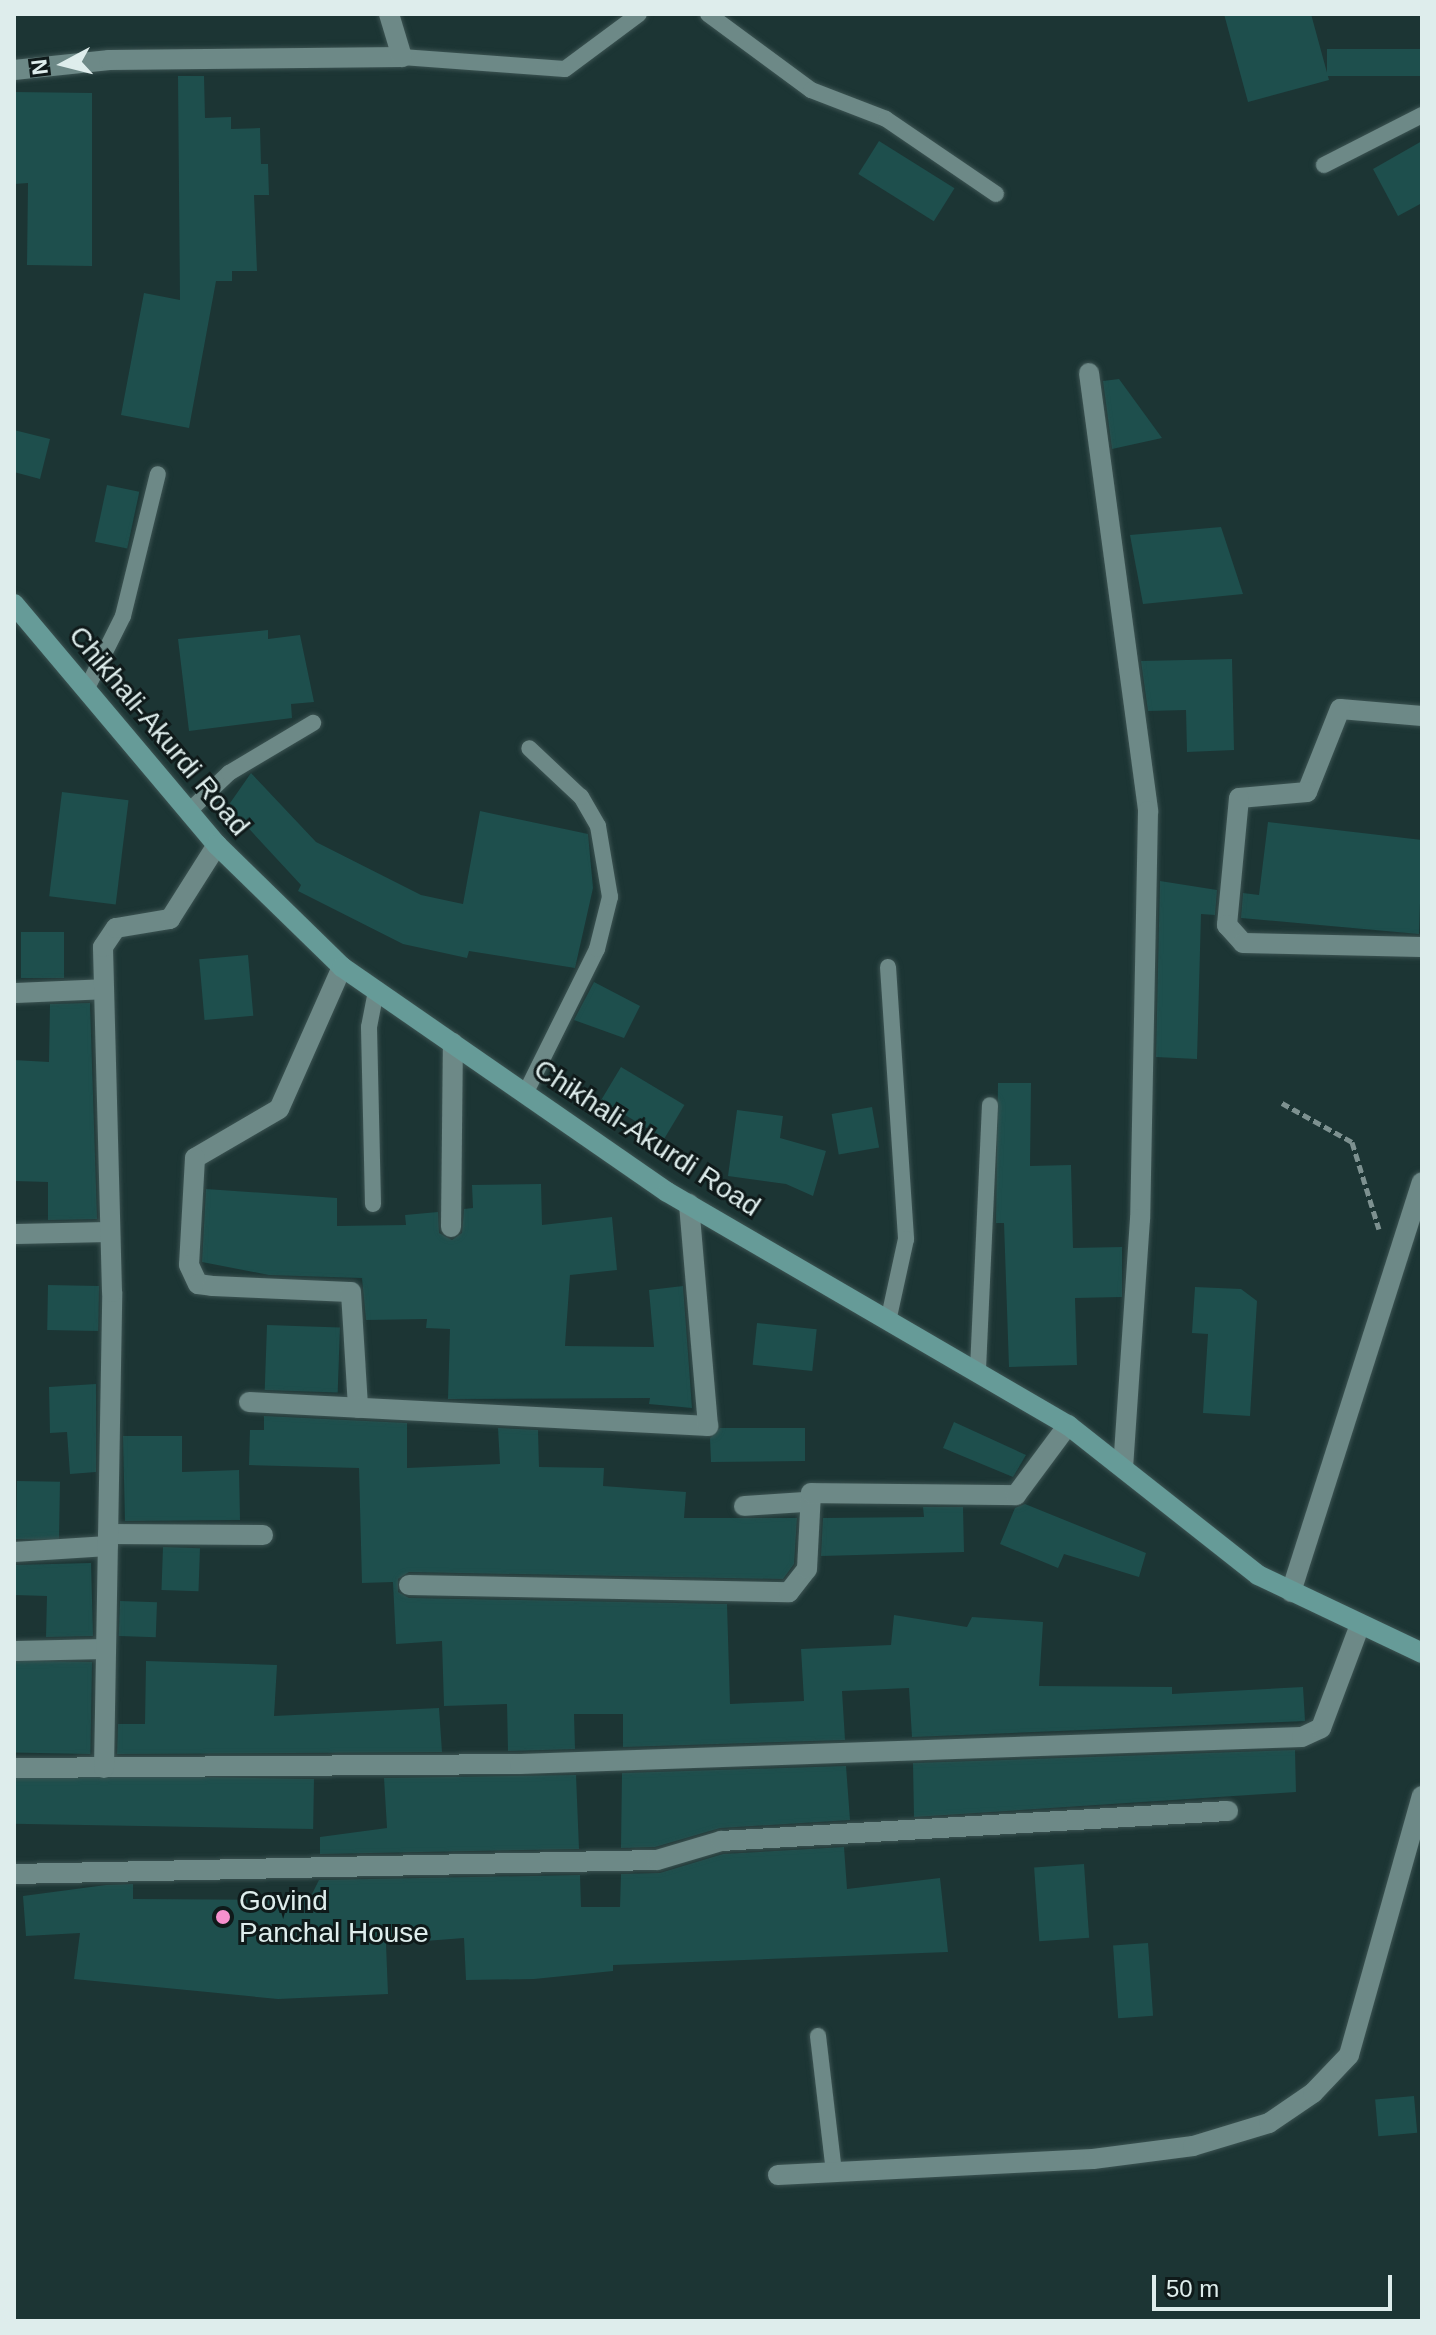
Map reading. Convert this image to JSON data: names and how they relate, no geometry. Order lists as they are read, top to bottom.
{
  "streets": {
    "main road": ["Chikhali-Akurdi Road"]
  },
  "places": ["Govind Panchal House"],
  "scale_bar": "50 m",
  "north": "left"
}
